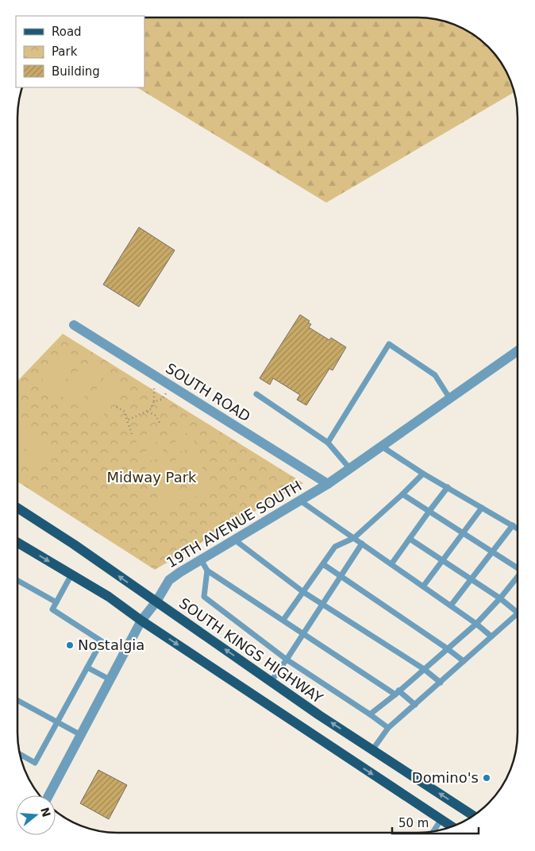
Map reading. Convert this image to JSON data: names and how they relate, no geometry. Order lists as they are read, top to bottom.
{
  "streets": {
    "main road": ["SOUTH KINGS HIGHWAY"],
    "street": ["SOUTH ROAD", "19TH AVENUE SOUTH"]
  },
  "crossings": [
    ["SOUTH ROAD", "19TH AVENUE SOUTH"],
    ["19TH AVENUE SOUTH", "SOUTH KINGS HIGHWAY"]
  ],
  "parks": ["Midway Park"],
  "places": ["Nostalgia", "Domino's"],
  "legend": ["Road", "Park", "Building"],
  "scale_bar": "50 m",
  "north": "right"
}
